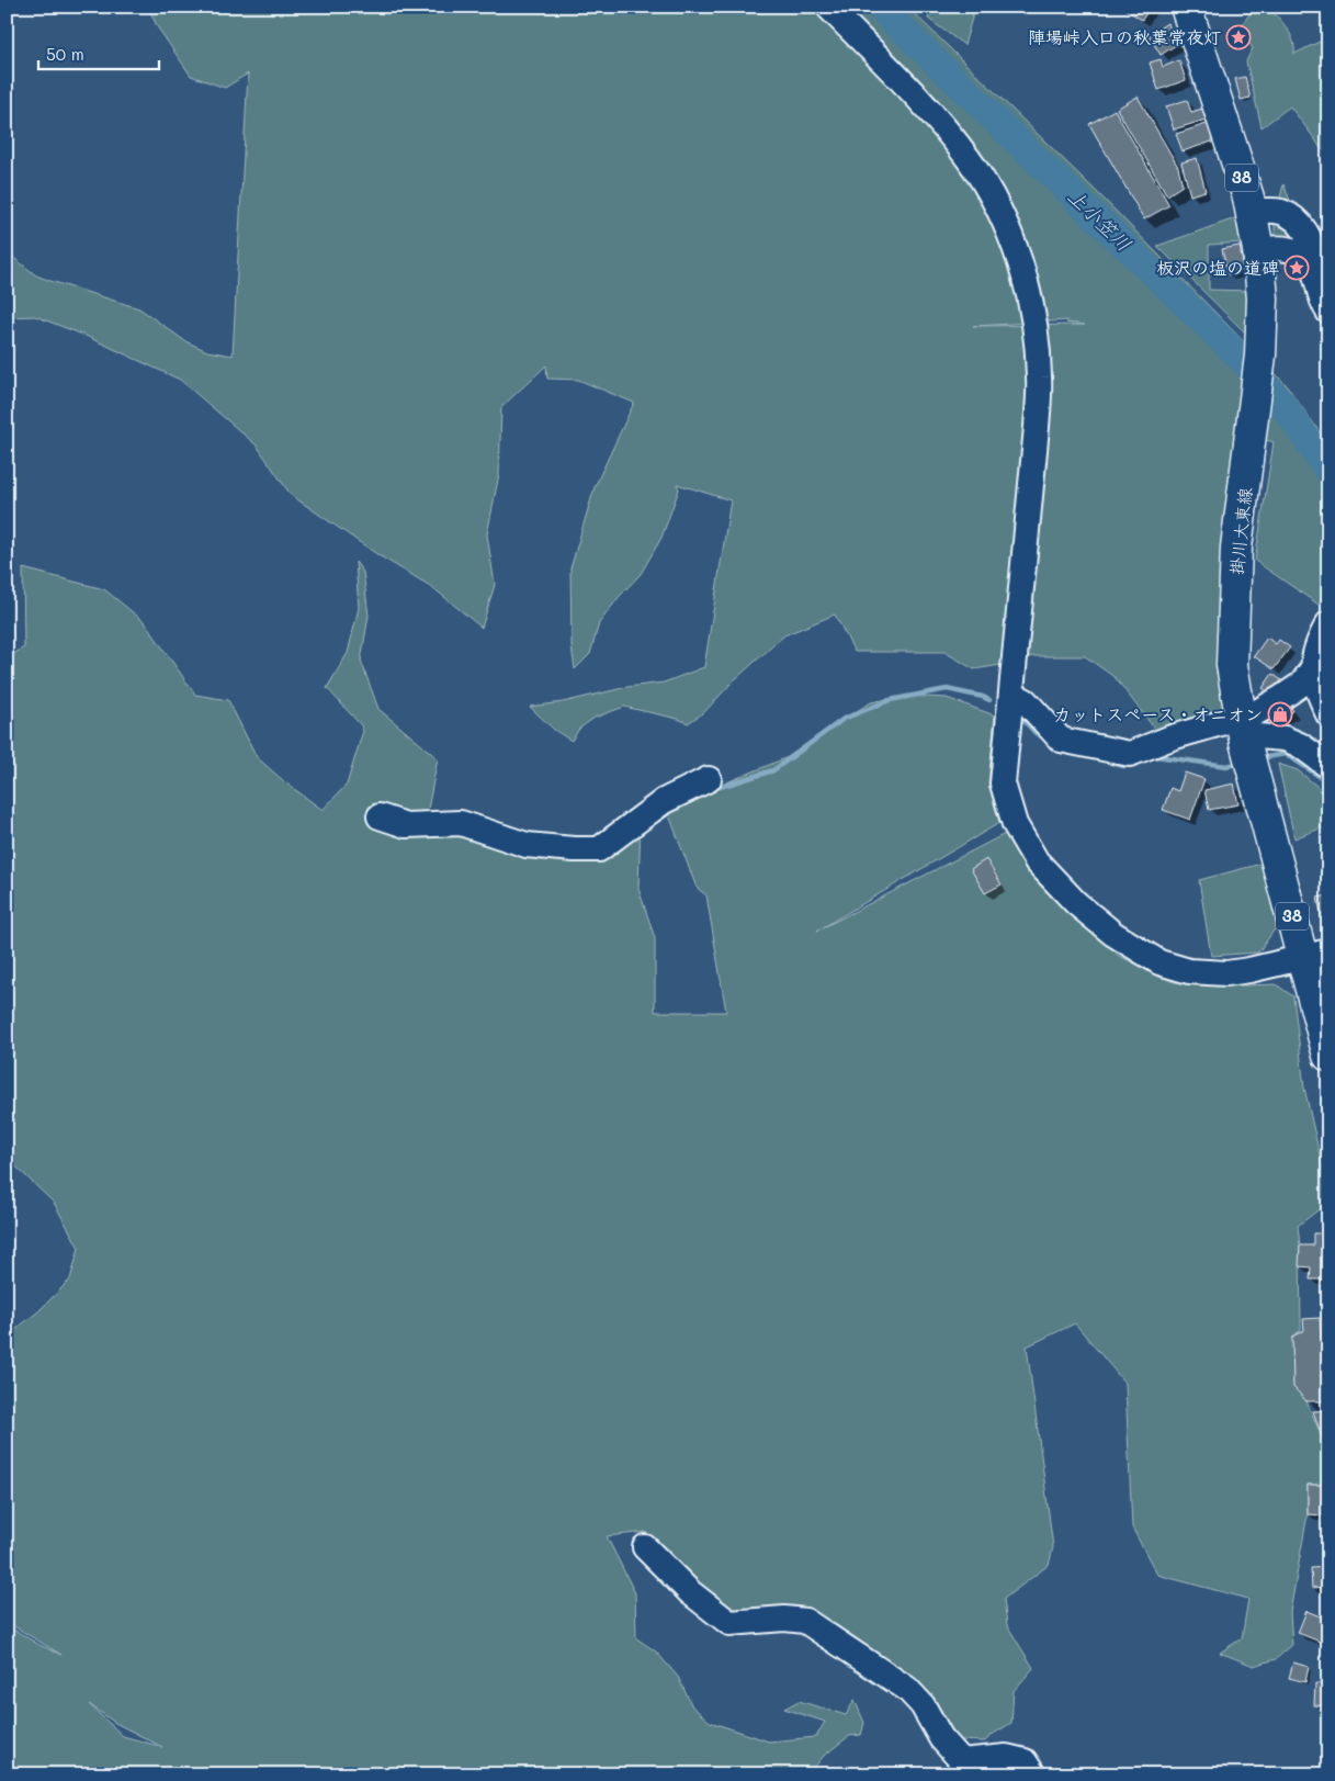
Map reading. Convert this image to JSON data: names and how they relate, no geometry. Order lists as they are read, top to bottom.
{
  "streets": {
    "main road": ["38", "掛川大東線"]
  },
  "water": ["上小笠川"],
  "places": {
    "place": ["陣場峠入口の秋葉常夜灯", "板沢の塩の道碑"],
    "shop": ["カットスペース・オニオン"]
  },
  "scale_bar": "50 m"
}
